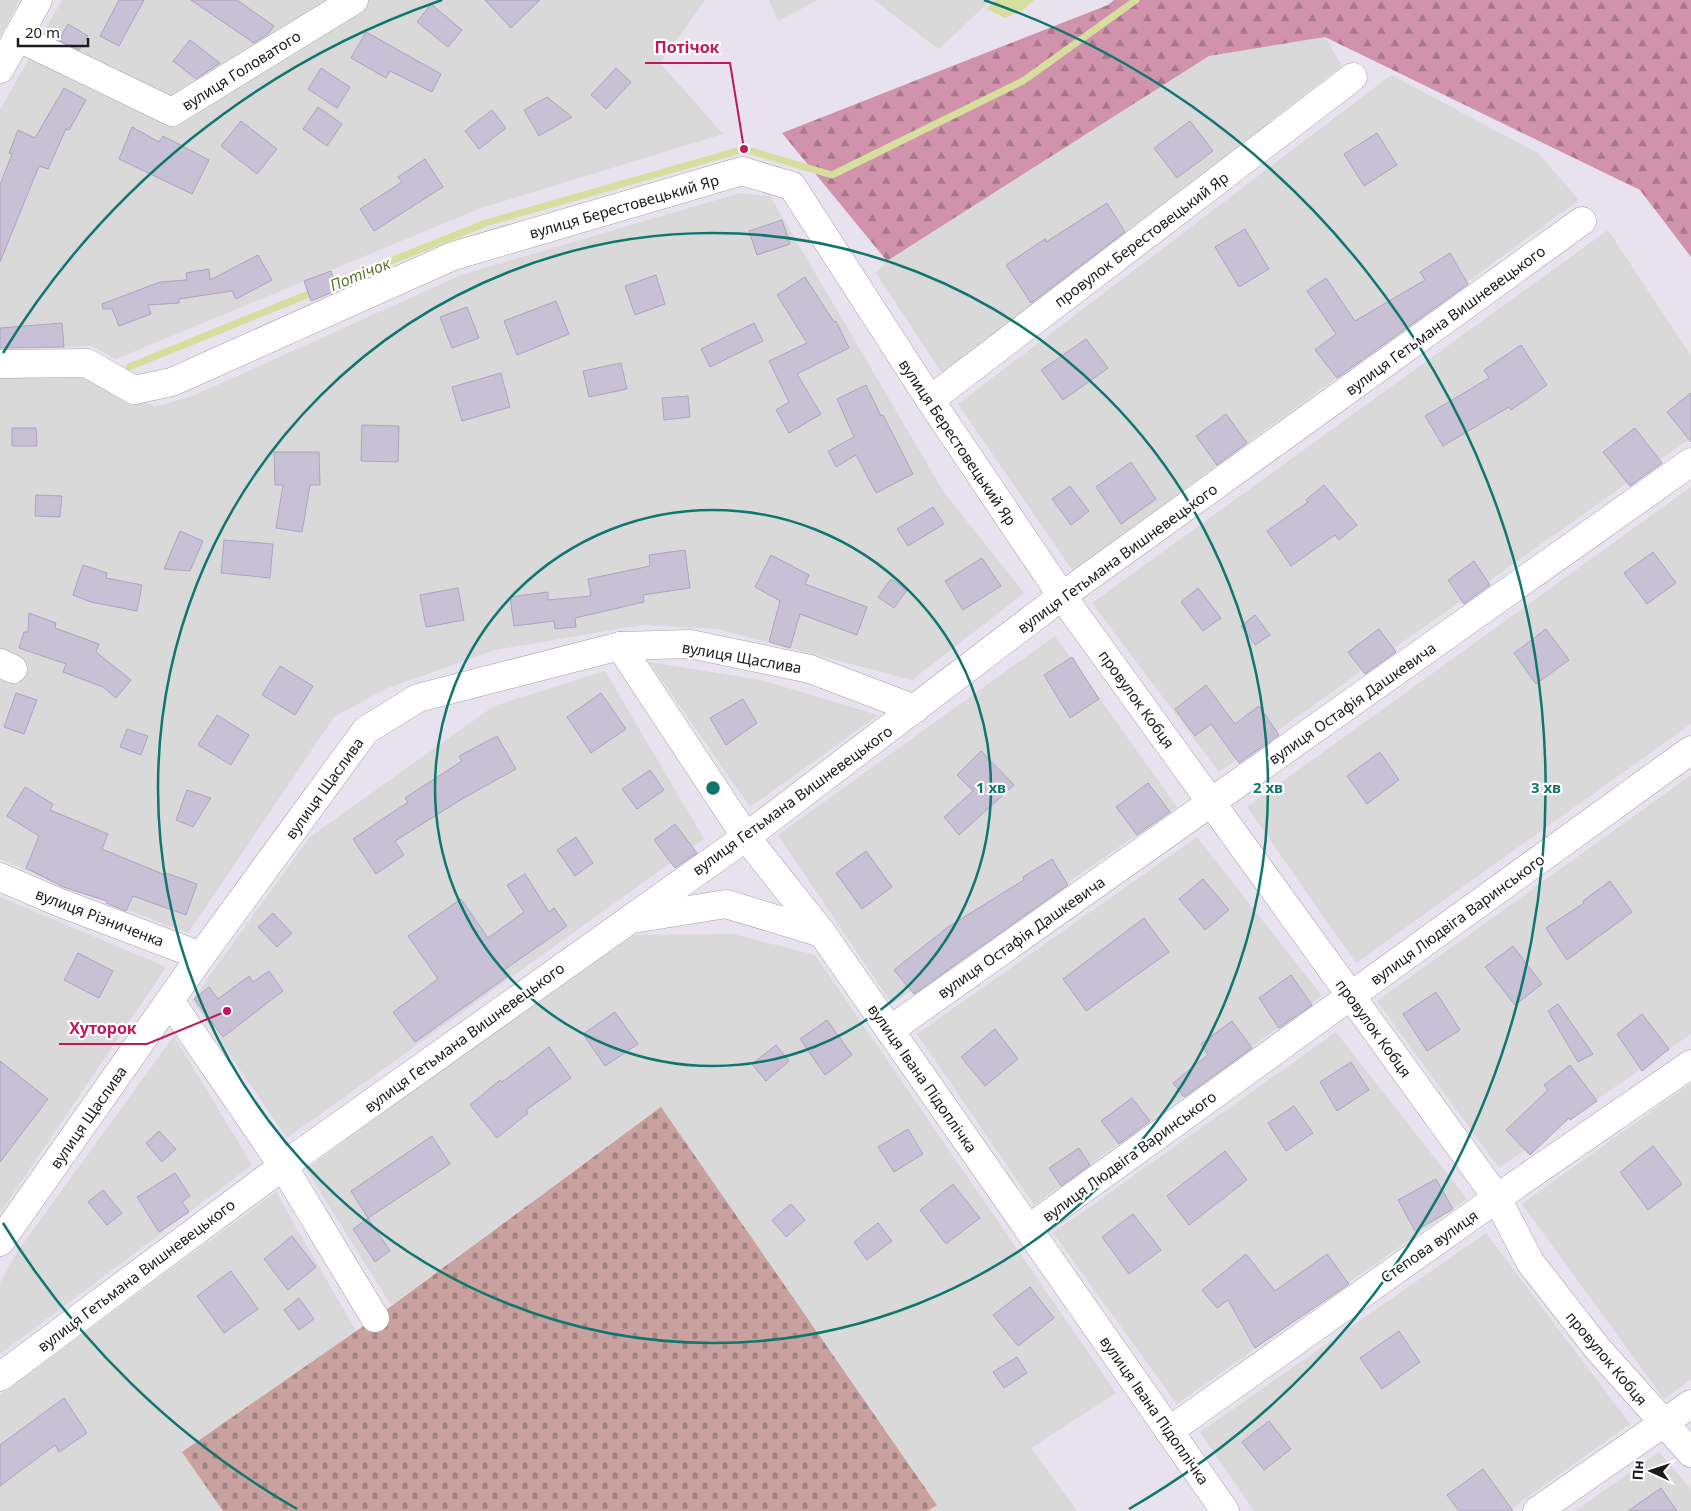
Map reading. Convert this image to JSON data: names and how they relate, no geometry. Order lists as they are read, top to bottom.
{
  "streets": {
    "street": [
      "вулиця Головатого",
      "вулиця Берестовецький Яр",
      "провулок Берестовецький Яр",
      "вулиця Гетьмана Вишневецького",
      "вулиця Щаслива",
      "провулок Кобця",
      "вулиця Остафія Дашкевича",
      "вулиця Різниченка",
      "вулиця Людвіга Варинського",
      "вулиця Івана Підоплічка",
      "Степова вулиця"
    ]
  },
  "crossings": [
    ["вулиця Берестовецький Яр", "провулок Берестовецький Яр"],
    ["вулиця Берестовецький Яр", "вулиця Гетьмана Вишневецького"],
    ["вулиця Берестовецький Яр", "провулок Кобця"],
    ["вулиця Гетьмана Вишневецького", "вулиця Щаслива"],
    ["вулиця Гетьмана Вишневецького", "провулок Кобця"],
    ["вулиця Гетьмана Вишневецького", "вулиця Івана Підоплічка"],
    ["вулиця Щаслива", "вулиця Різниченка"],
    ["вулиця Щаслива", "вулиця Івана Підоплічка"],
    ["провулок Кобця", "вулиця Остафія Дашкевича"],
    ["провулок Кобця", "вулиця Людвіга Варинського"],
    ["провулок Кобця", "Степова вулиця"],
    ["вулиця Остафія Дашкевича", "вулиця Івана Підоплічка"],
    ["вулиця Людвіга Варинського", "вулиця Івана Підоплічка"],
    ["вулиця Івана Підоплічка", "Степова вулиця"]
  ],
  "water": ["Потічок"],
  "places": ["Потічок", "Хуторок"],
  "scale_bar": "20 m",
  "north": "left",
  "rings": ["1 хв", "2 хв", "3 хв"]
}
